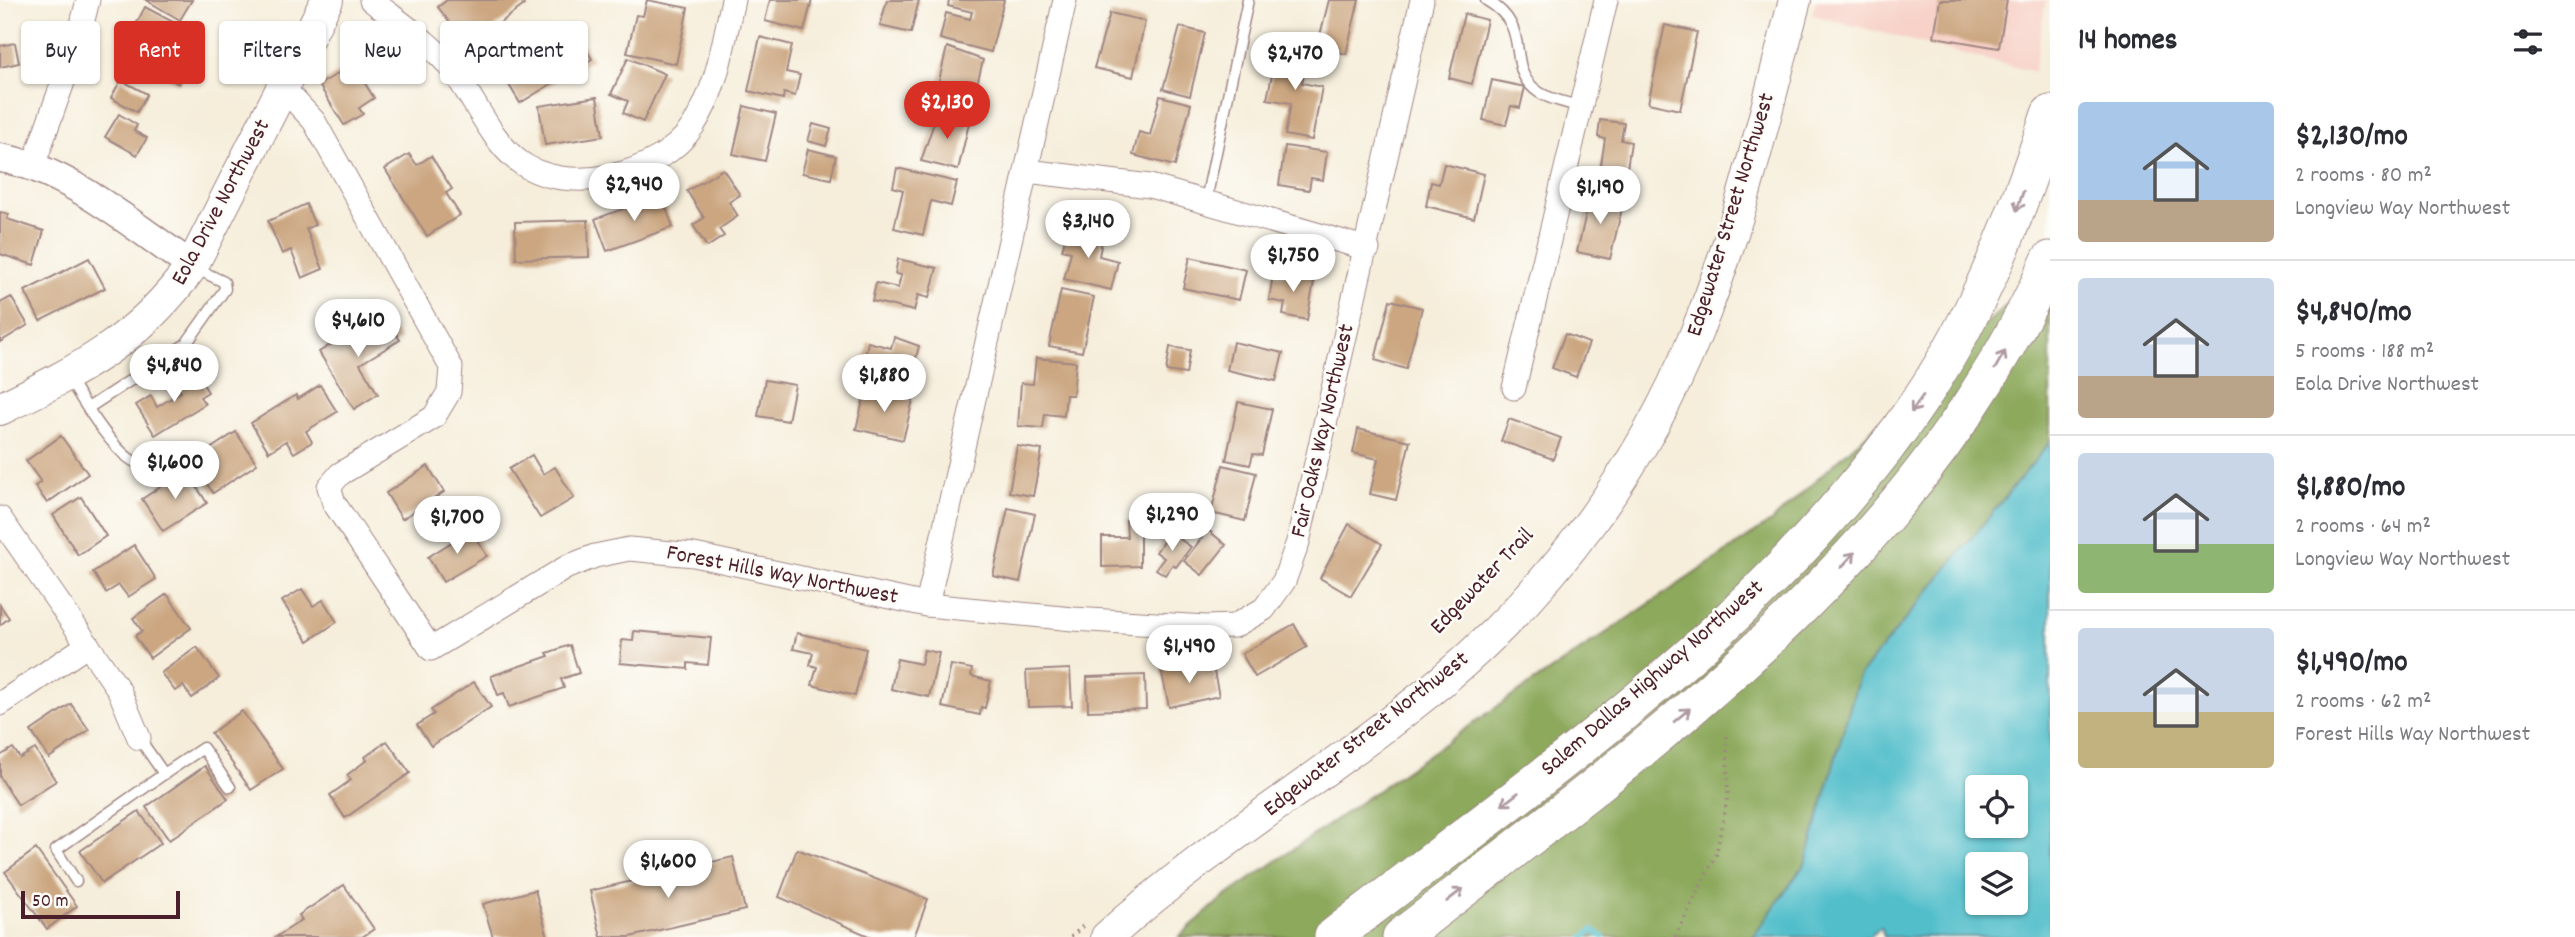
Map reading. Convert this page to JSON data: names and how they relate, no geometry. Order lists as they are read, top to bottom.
{
  "streets": {
    "highway": ["Salem Dallas Highway Northwest"],
    "main road": ["Eola Drive Northwest", "Edgewater Street Northwest"],
    "street": ["Fair Oaks Way Northwest", "Forest Hills Way Northwest"]
  },
  "crossings": [
    ["Eola Drive Northwest", "Forest Hills Way Northwest"],
    ["Fair Oaks Way Northwest", "Forest Hills Way Northwest"]
  ],
  "scale_bar": "50 m",
  "page": {
    "heading": "14 homes",
    "chip": [
      "Buy",
      "Rent",
      "Filters",
      "New",
      "Apartment"
    ],
    "price": [
      "$2,470",
      "$2,130",
      "$2,940",
      "$1,190",
      "$3,140",
      "$1,750",
      "$4,610",
      "$4,840",
      "$1,880",
      "$1,600",
      "$1,290",
      "$1,700",
      "$1,490",
      "$1,600"
    ],
    "list": [
      {
        "name": "$2,130/mo",
        "note": "2 rooms · 80 m² · Longview Way Northwest"
      },
      {
        "name": "$4,840/mo",
        "note": "5 rooms · 188 m² · Eola Drive Northwest"
      },
      {
        "name": "$1,880/mo",
        "note": "2 rooms · 64 m² · Longview Way Northwest"
      },
      {
        "name": "$1,490/mo",
        "note": "2 rooms · 62 m² · Forest Hills Way Northwest"
      }
    ],
    "scale": "50 m"
  }
}
